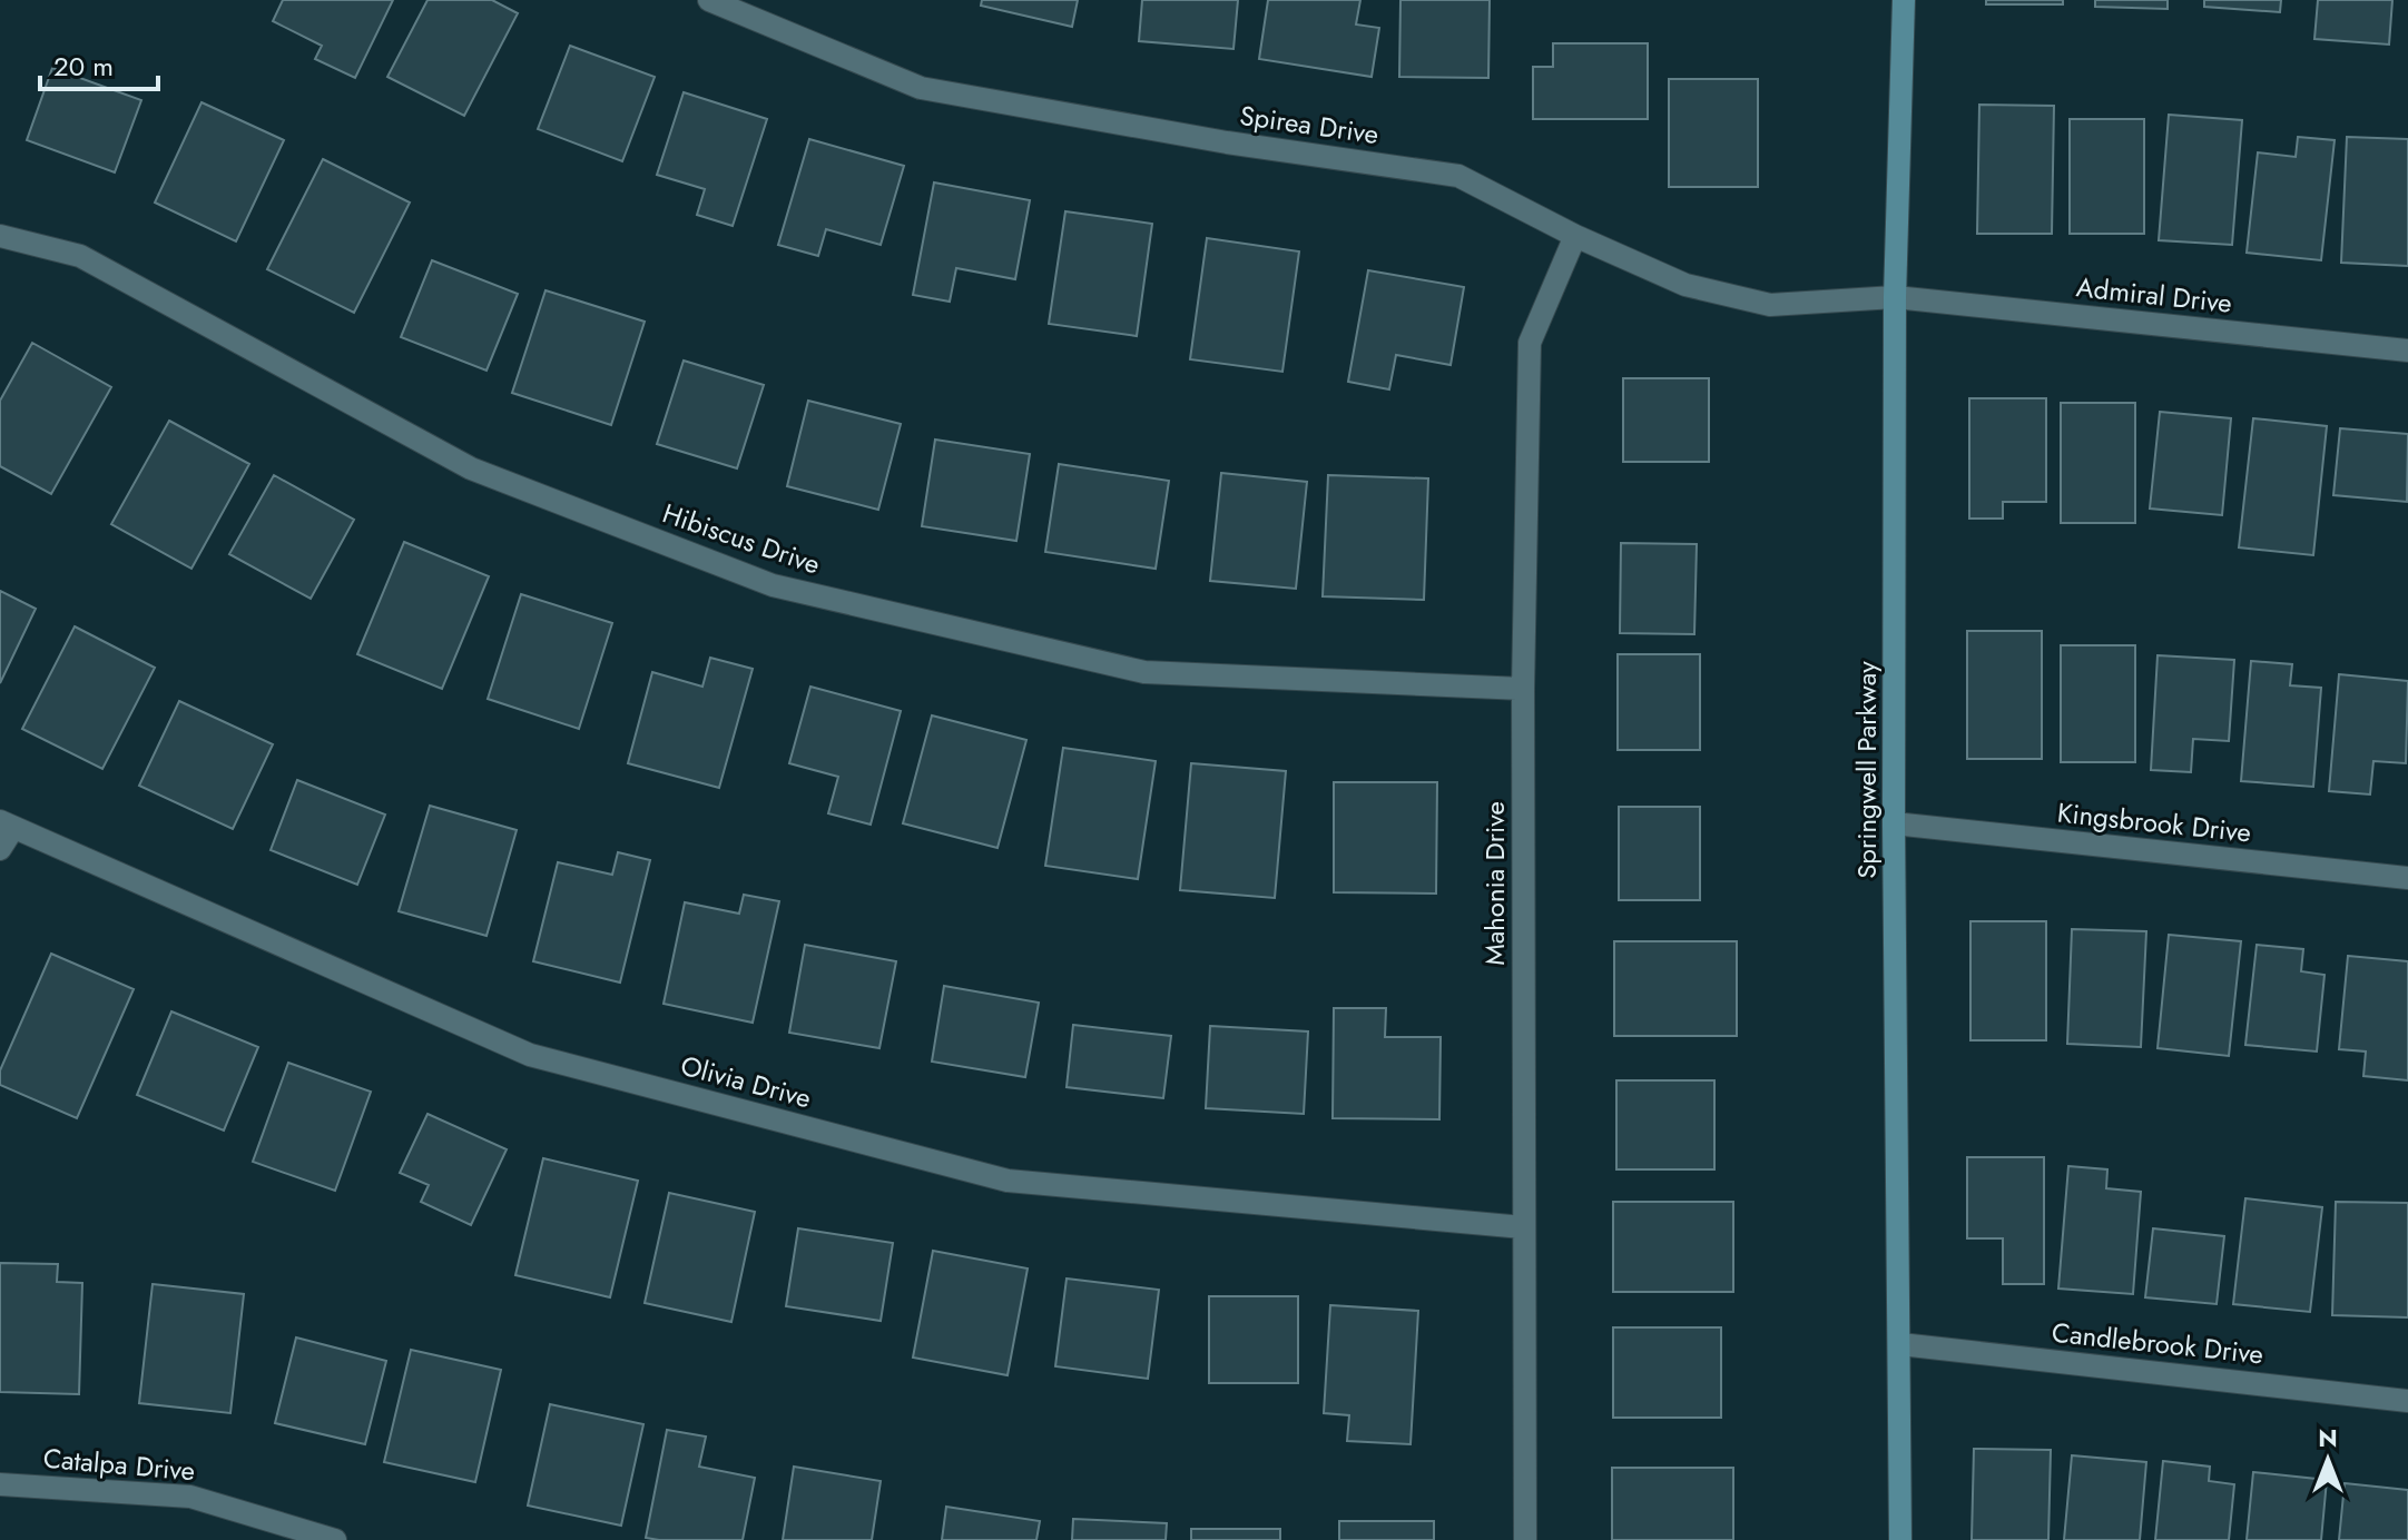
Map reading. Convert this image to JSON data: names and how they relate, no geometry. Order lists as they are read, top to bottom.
{
  "streets": {
    "street": [
      "Spirea Drive",
      "Admiral Drive",
      "Hibiscus Drive",
      "Springwell Parkway",
      "Kingsbrook Drive",
      "Mahonia Drive",
      "Olivia Drive",
      "Candlebrook Drive",
      "Catalpa Drive"
    ]
  },
  "crossings": [
    ["Spirea Drive", "Admiral Drive"],
    ["Spirea Drive", "Springwell Parkway"],
    ["Spirea Drive", "Mahonia Drive"],
    ["Admiral Drive", "Springwell Parkway"],
    ["Hibiscus Drive", "Mahonia Drive"],
    ["Springwell Parkway", "Kingsbrook Drive"],
    ["Springwell Parkway", "Candlebrook Drive"],
    ["Mahonia Drive", "Olivia Drive"]
  ],
  "scale_bar": "20 m",
  "north": "top"
}
